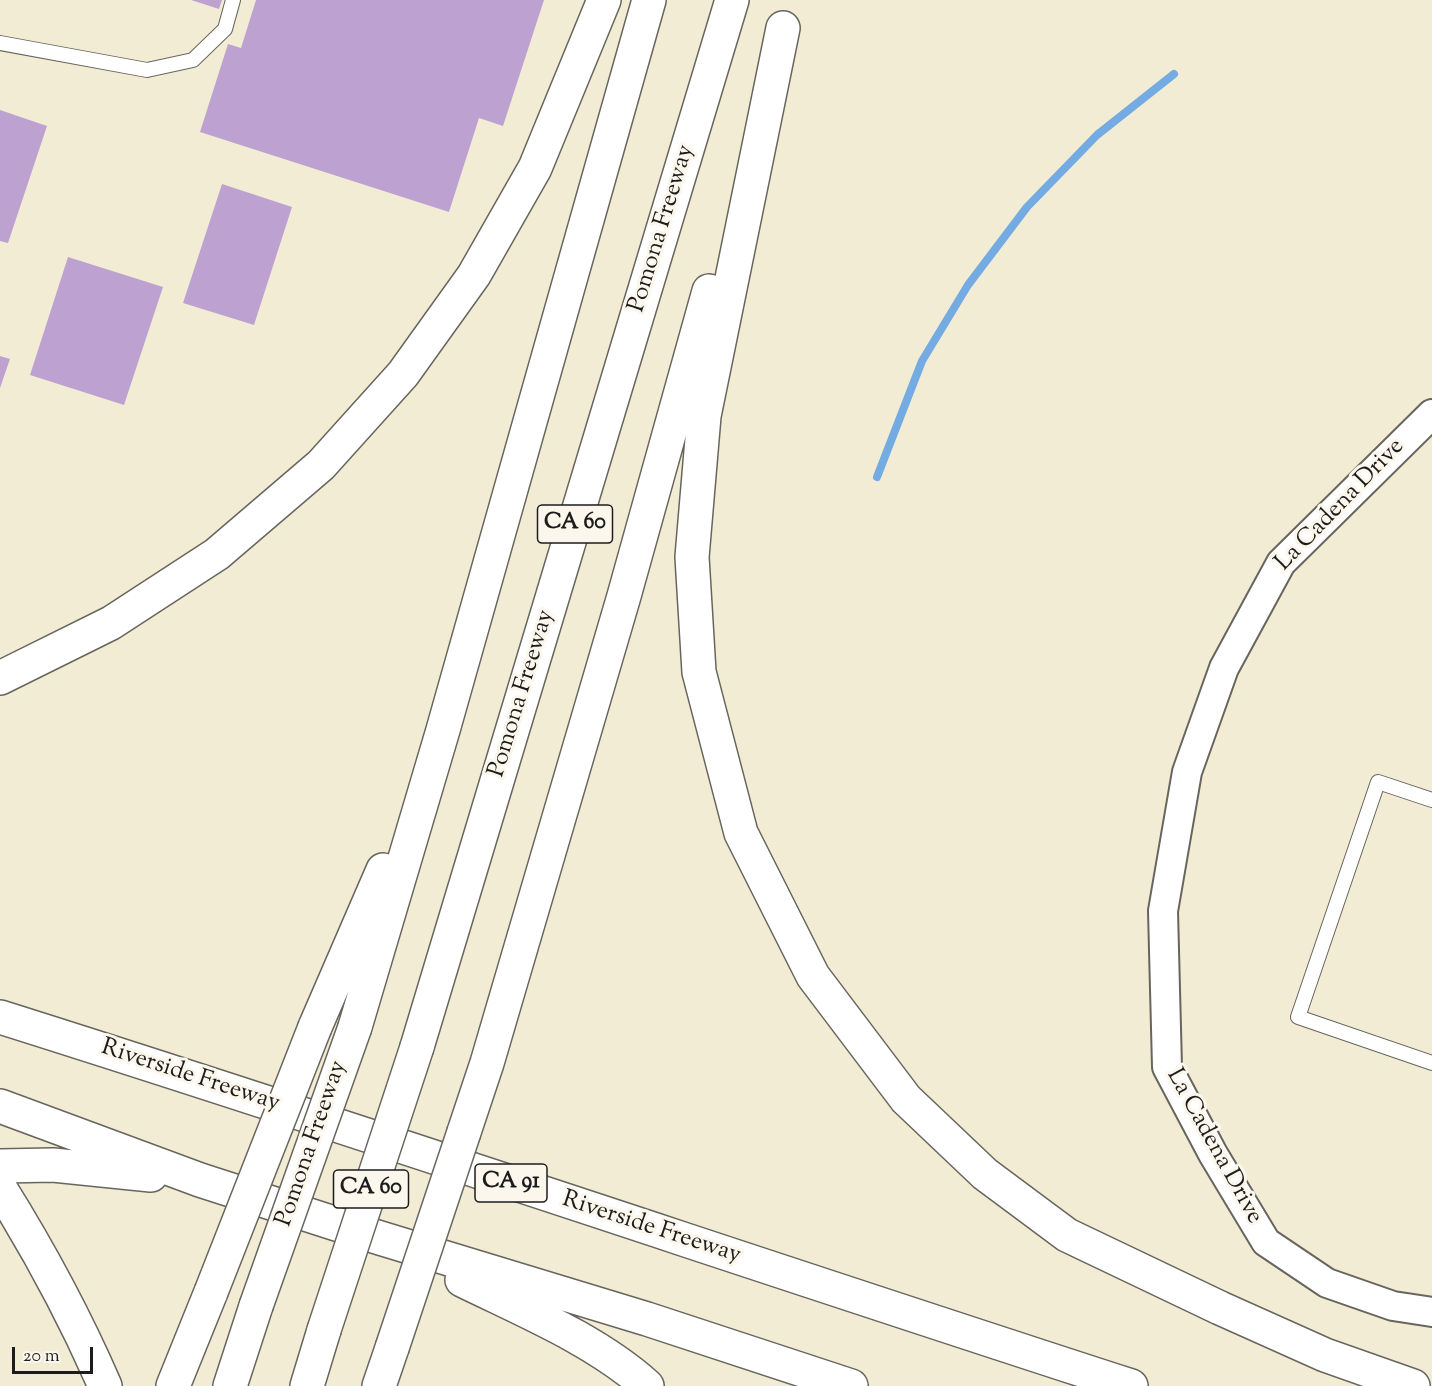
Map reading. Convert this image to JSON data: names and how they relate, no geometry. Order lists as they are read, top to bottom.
{
  "streets": {
    "highway": [
      "Pomona Freeway",
      "CA 60",
      "Riverside Freeway",
      "CA 91"
    ],
    "street": ["La Cadena Drive"]
  },
  "scale_bar": "20 m"
}
